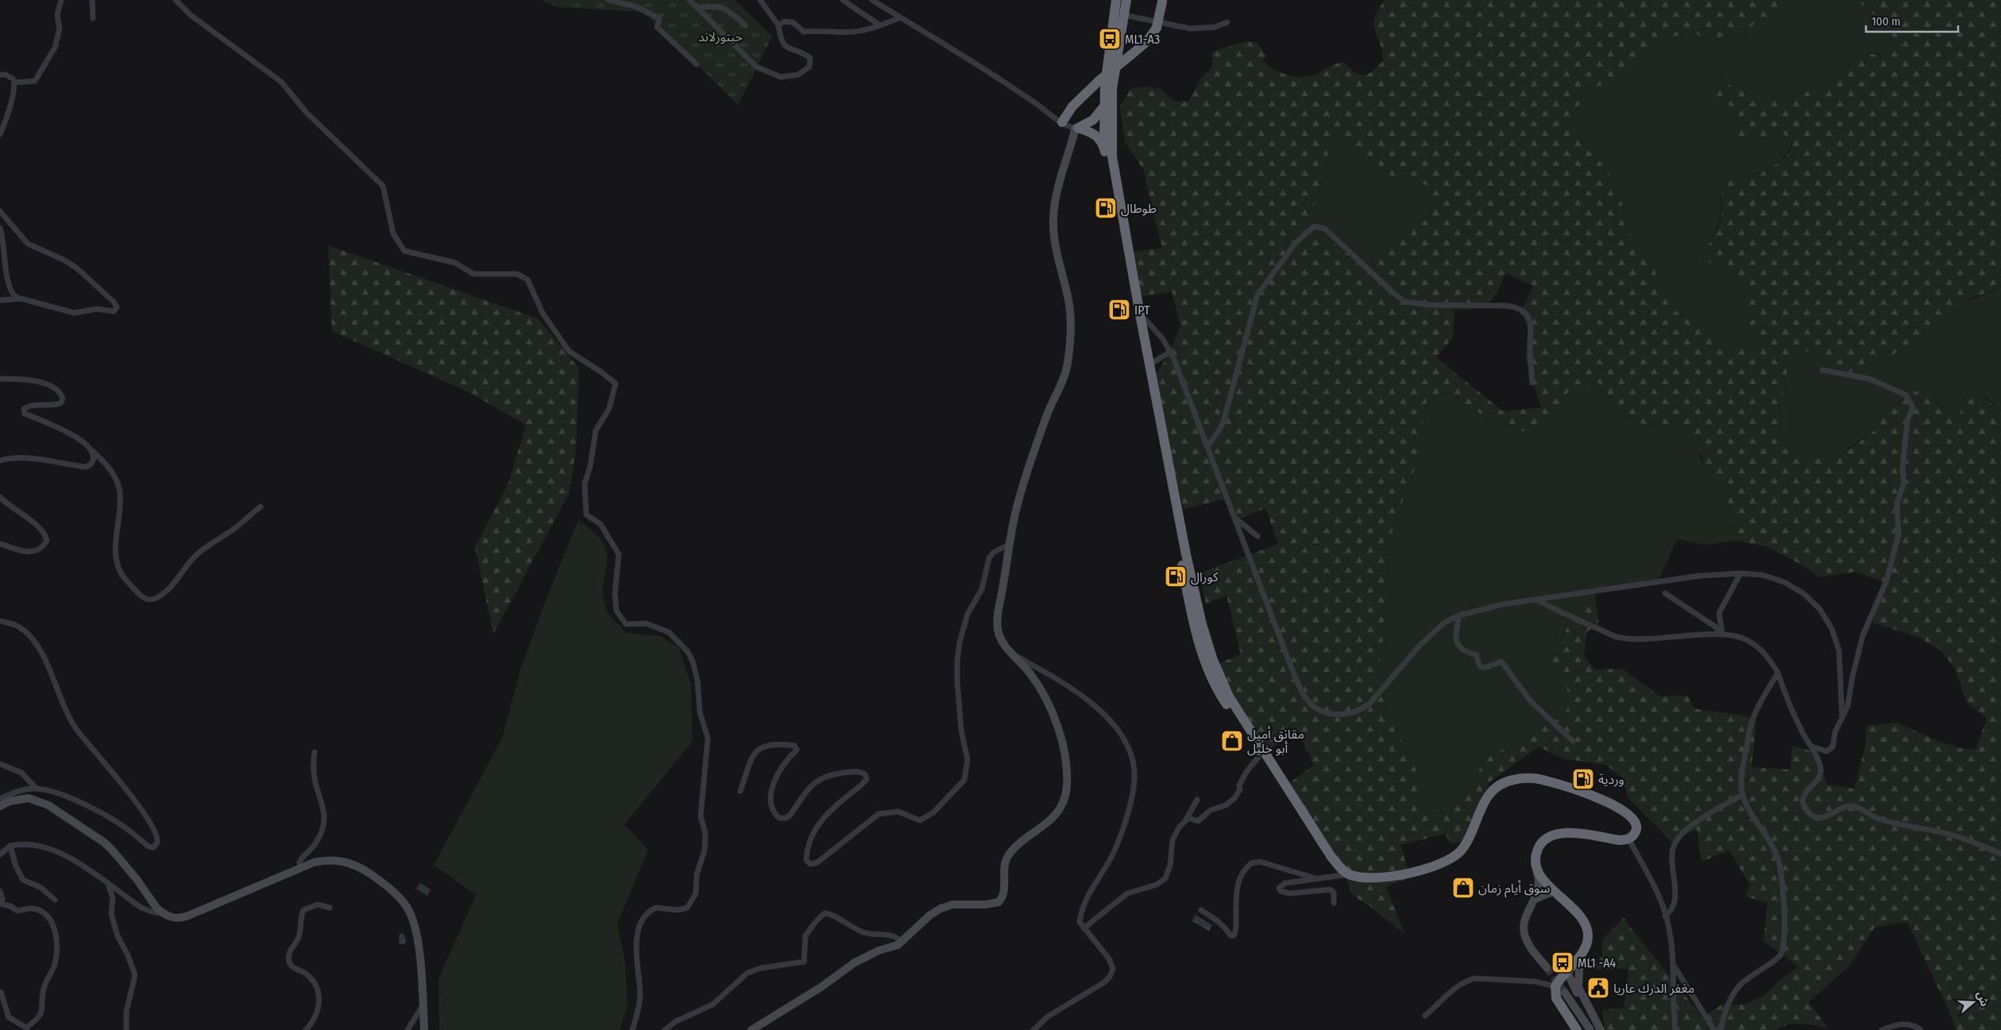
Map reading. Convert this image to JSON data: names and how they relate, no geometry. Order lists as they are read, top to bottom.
{
  "parks": ["حبتورلاند"],
  "places": {
    "bus stop": ["ML1-A3", "ML1 -A4"],
    "fuel station": [
      "طوطال",
      "IPT",
      "كورال",
      "وردية"
    ],
    "shop": ["مقانق أميل أبو خليل", "سوق أيام زمان"],
    "public building": ["مغفر الدرك عاريا"]
  },
  "scale_bar": "100 m",
  "north": "right"
}
